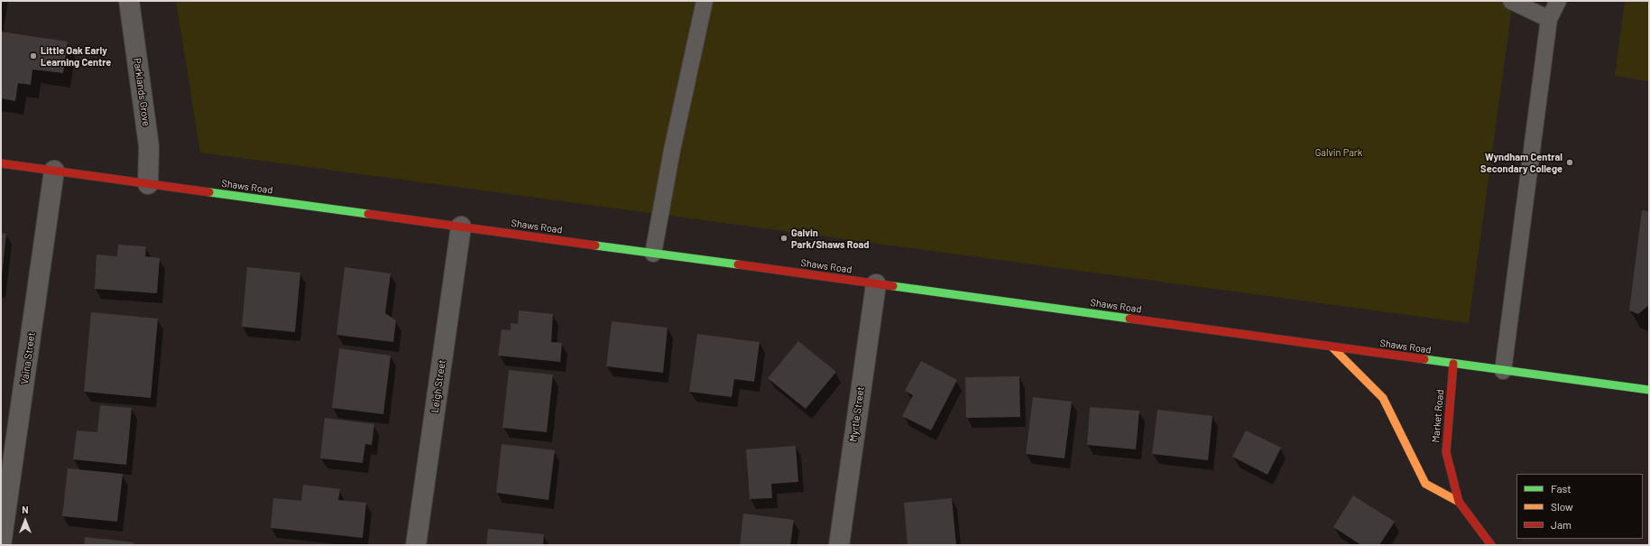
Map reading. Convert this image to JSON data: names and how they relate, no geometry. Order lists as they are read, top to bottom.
{
  "streets": {
    "street": [
      "Parklands Grove",
      "Shaws Road",
      "Vaina Street",
      "Leigh Street",
      "Myrtle Street",
      "Market Road"
    ]
  },
  "crossings": [
    ["Parklands Grove", "Shaws Road"],
    ["Shaws Road", "Vaina Street"],
    ["Shaws Road", "Leigh Street"],
    ["Shaws Road", "Myrtle Street"],
    ["Shaws Road", "Market Road"]
  ],
  "parks": ["Galvin Park"],
  "places": ["Little Oak Early Learning Centre", "Wyndham Central Secondary College", "Galvin Park/Shaws Road"],
  "legend": ["Fast", "Slow", "Jam"],
  "north": "top"
}
